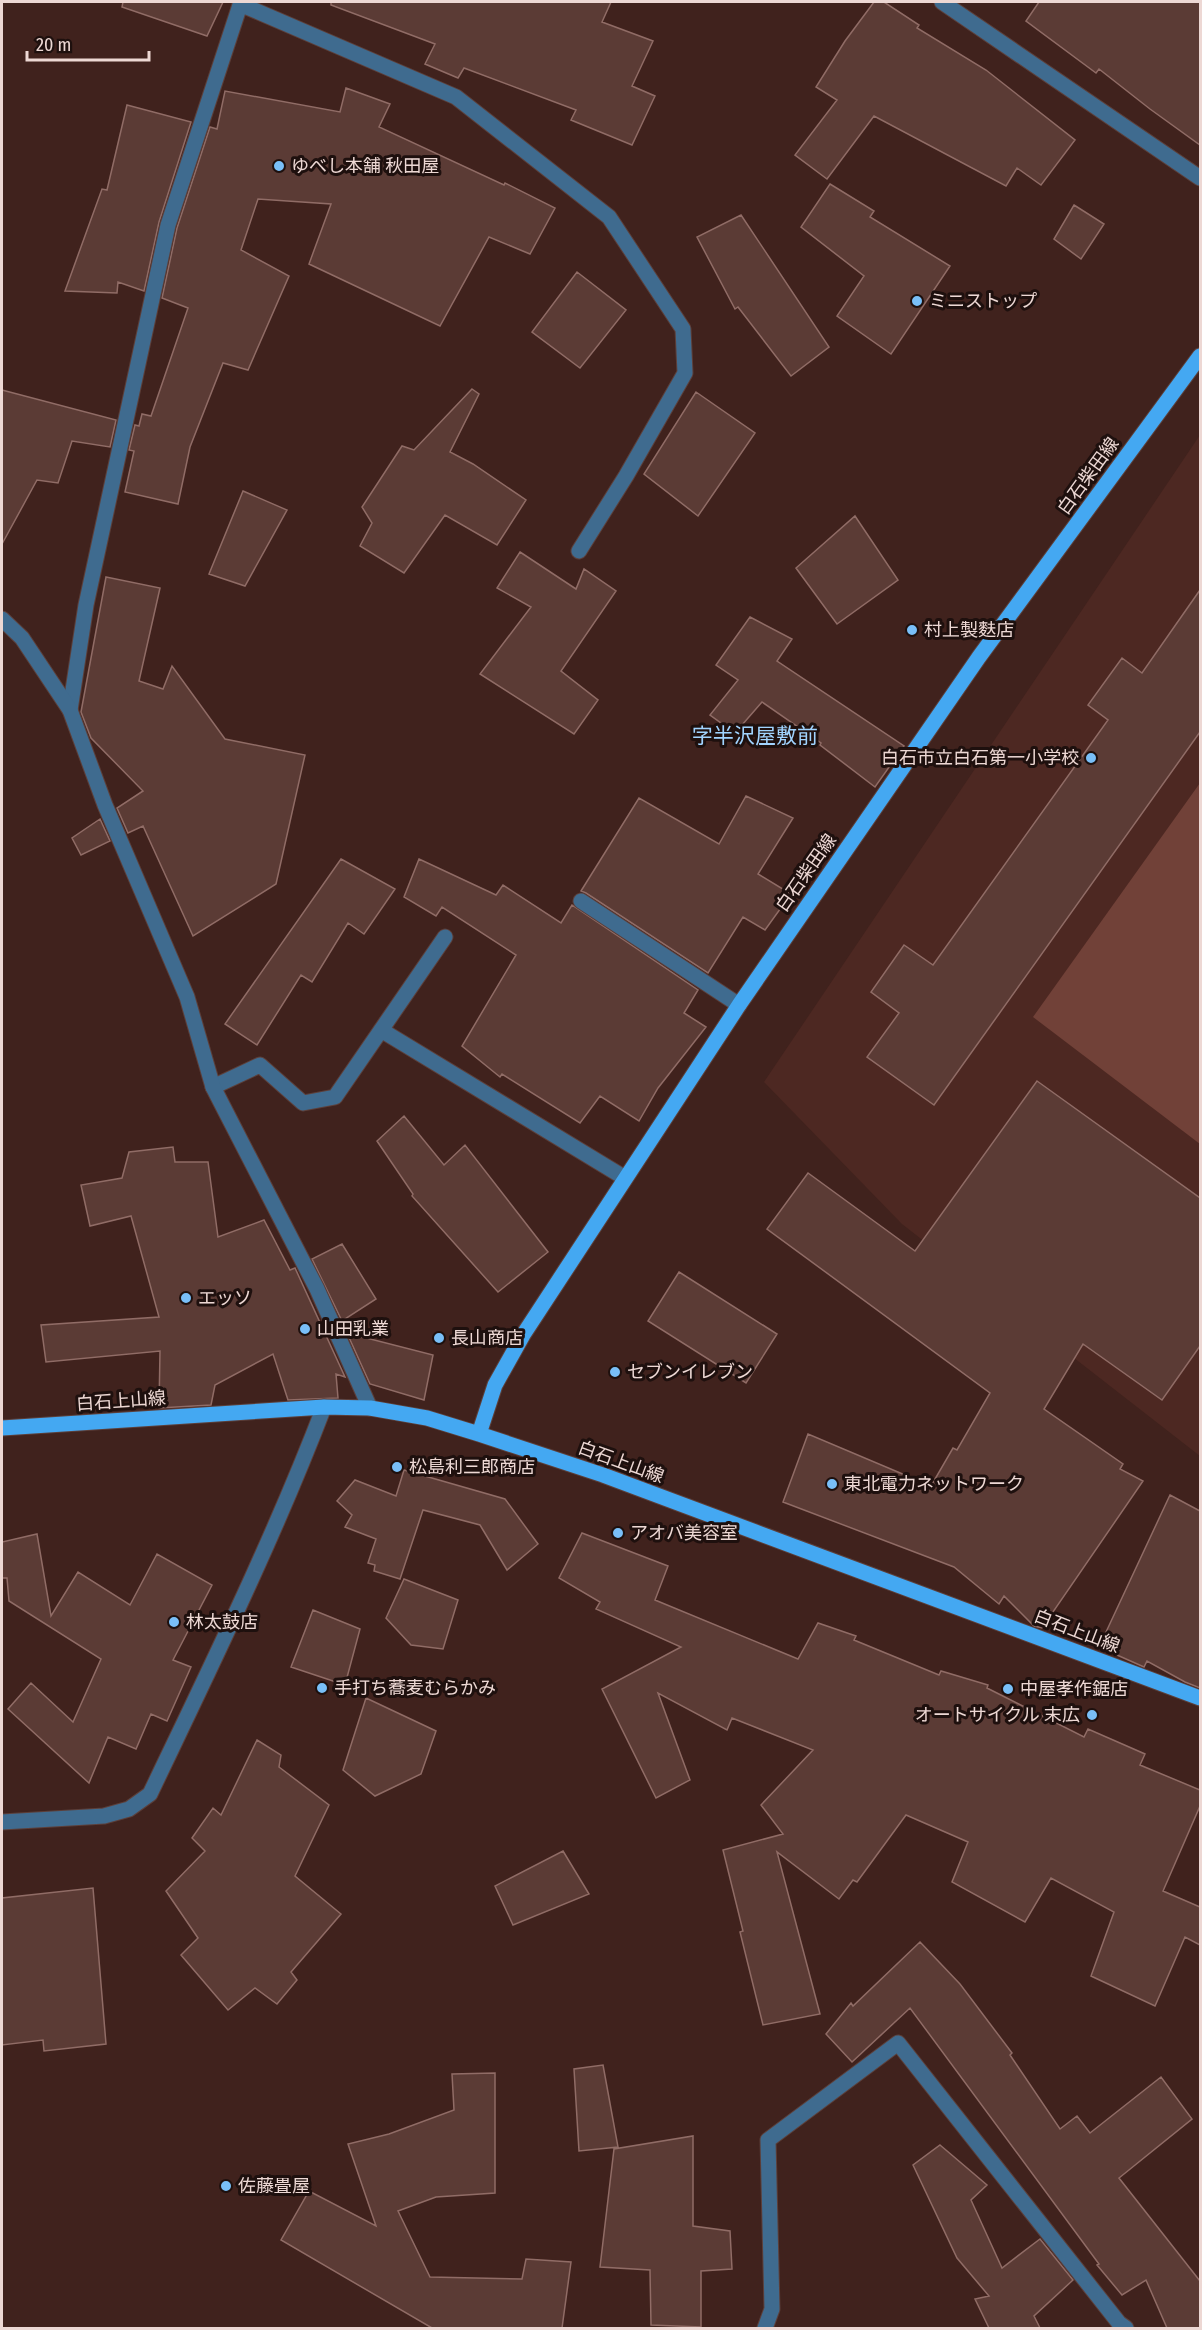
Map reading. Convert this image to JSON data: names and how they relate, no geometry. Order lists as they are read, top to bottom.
{
  "streets": {
    "main road": ["白石柴田線", "白石上山線"]
  },
  "crossings": [
    ["白石柴田線", "白石上山線"]
  ],
  "districts": ["字半沢屋敷前"],
  "places": [
    "ゆべし本舗 秋田屋",
    "ミニストップ",
    "村上製麩店",
    "白石市立白石第一小学校",
    "エッソ",
    "山田乳業",
    "長山商店",
    "セブンイレブン",
    "松島利三郎商店",
    "東北電力ネットワーク",
    "アオバ美容室",
    "林太鼓店",
    "手打ち蕎麦むらかみ",
    "中屋孝作鋸店",
    "オートサイクル 末広",
    "佐藤畳屋"
  ],
  "scale_bar": "20 m"
}
